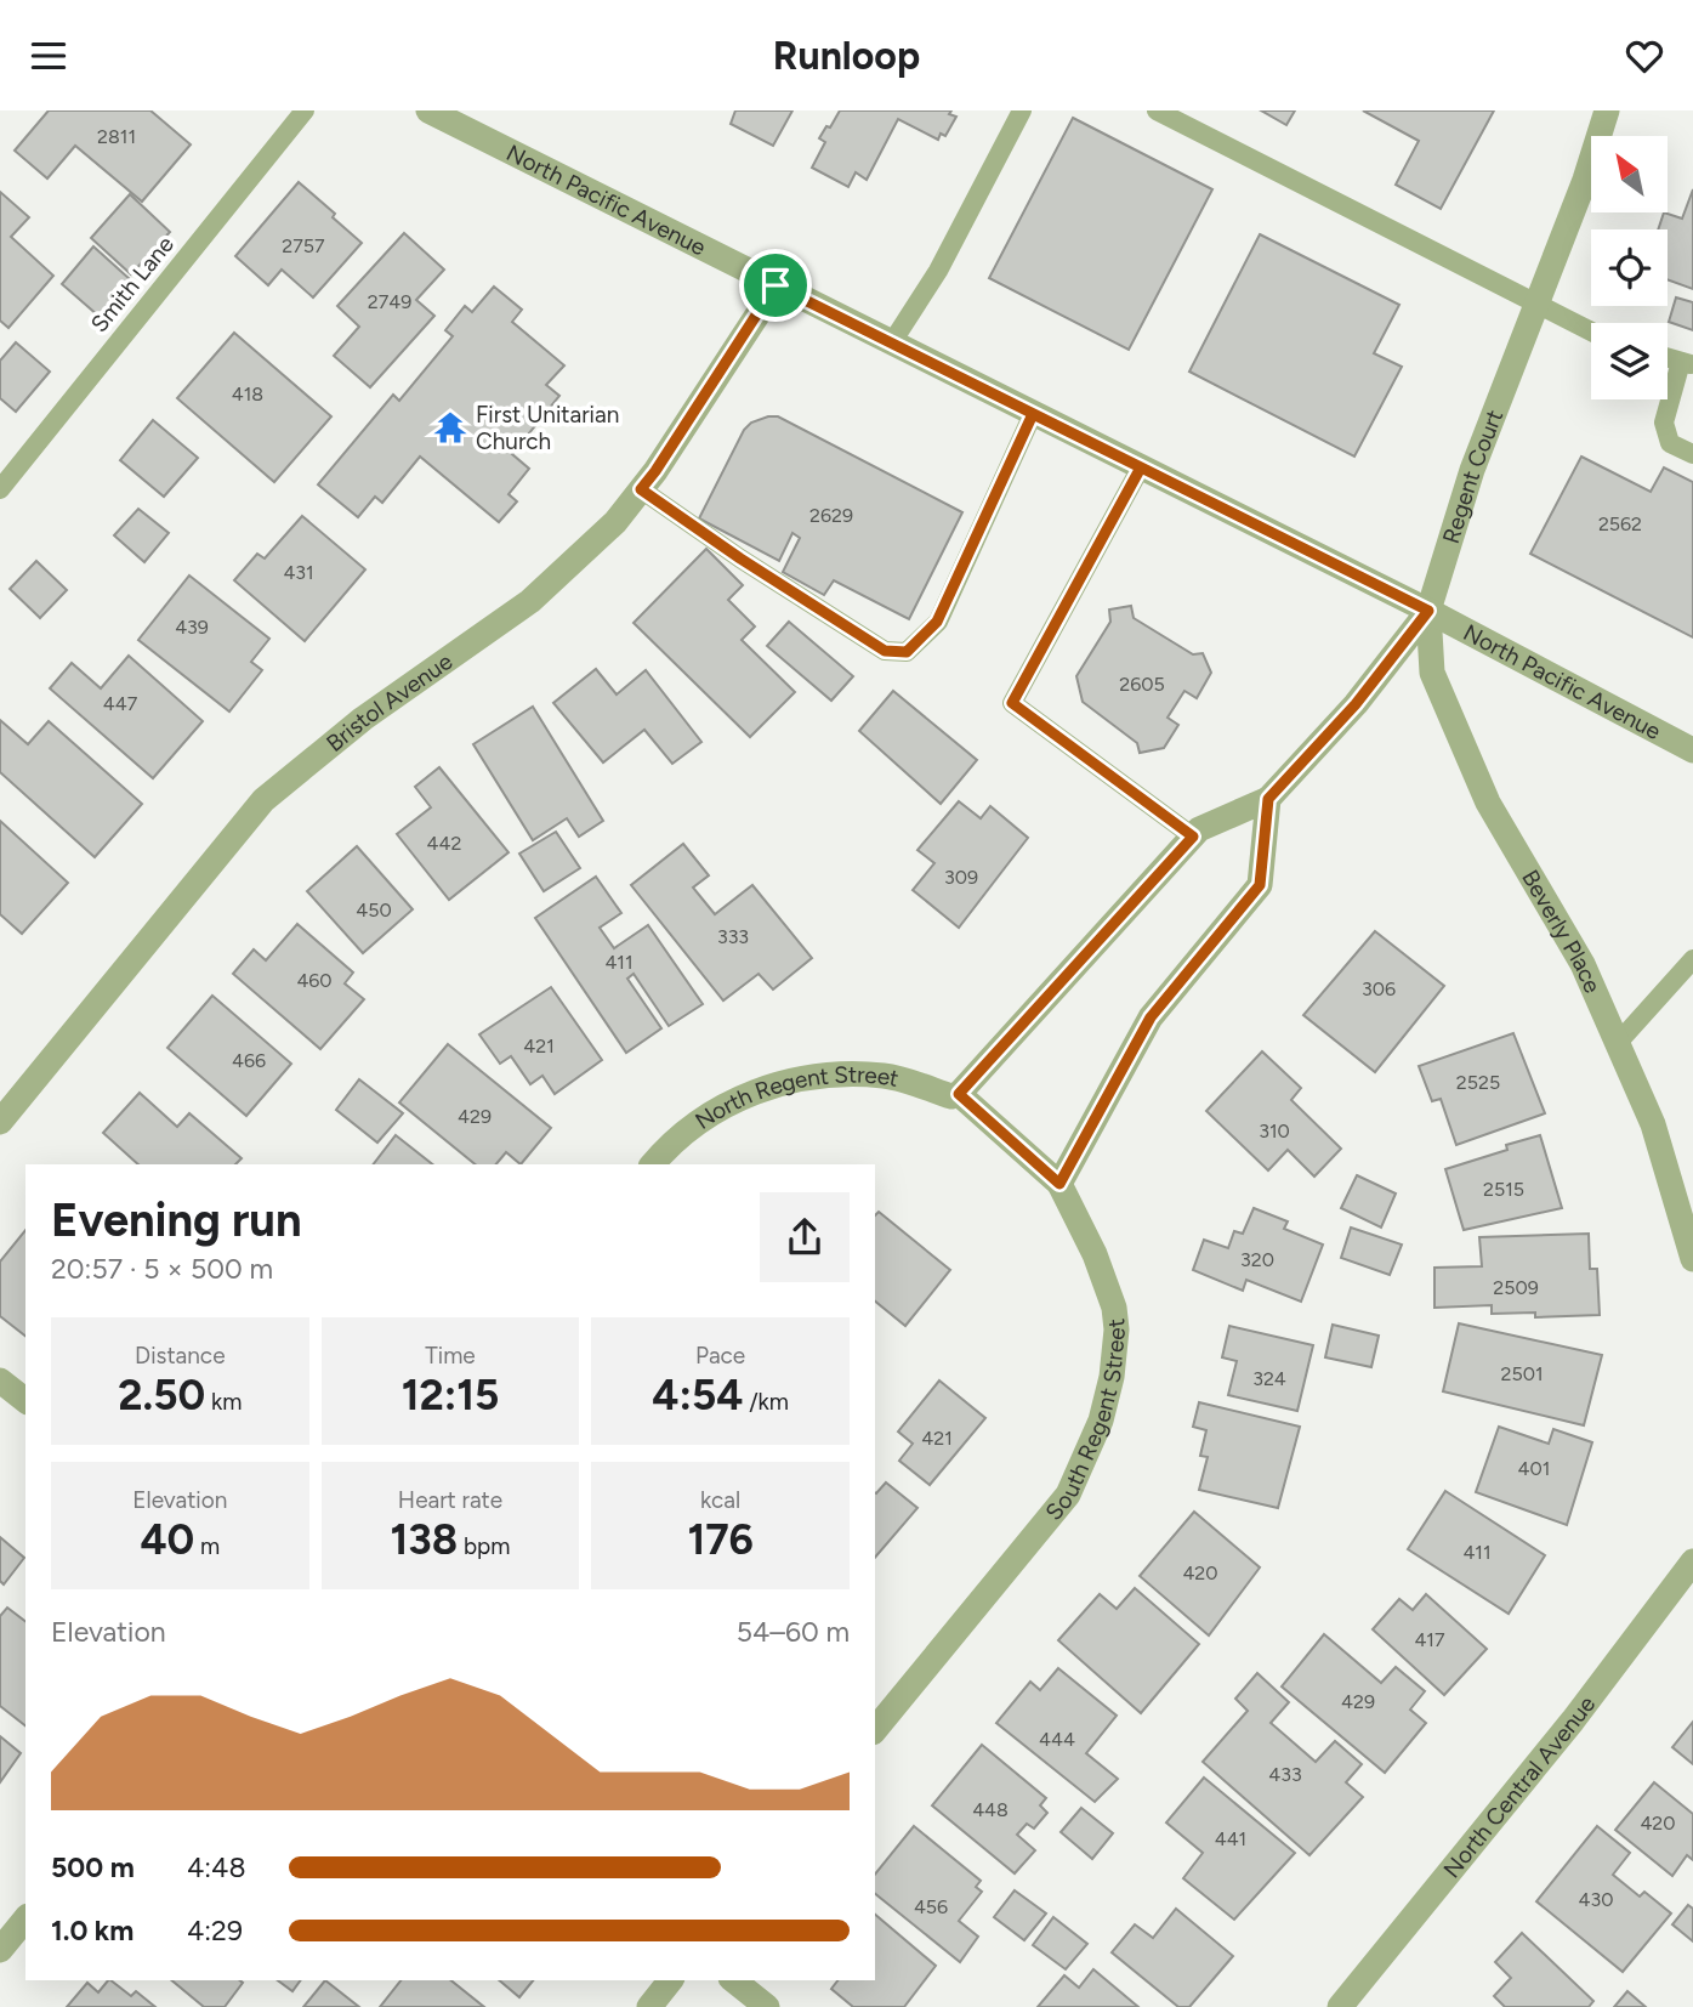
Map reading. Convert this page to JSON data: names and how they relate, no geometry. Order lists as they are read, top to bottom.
{
  "streets": {
    "street": [
      "North Pacific Avenue",
      "Regent Court",
      "Bristol Avenue",
      "Beverly Place",
      "North Regent Street",
      "South Regent Street",
      "North Central Avenue"
    ],
    "lane": ["Smith Lane"]
  },
  "crossings": [
    ["North Pacific Avenue", "Regent Court"],
    ["North Pacific Avenue", "Bristol Avenue"],
    ["North Pacific Avenue", "Beverly Place"],
    ["Regent Court", "Beverly Place"],
    ["Regent Court", "North Regent Street"],
    ["Regent Court", "South Regent Street"],
    ["North Regent Street", "South Regent Street"]
  ],
  "places": {
    "temple": ["First Unitarian Church"]
  },
  "house_numbers": [
    "2811",
    "2757",
    "2749",
    "418",
    "2629",
    "2562",
    "431",
    "439",
    "2605",
    "447",
    "442",
    "309",
    "450",
    "333",
    "411",
    "460",
    "306",
    "421",
    "466",
    "2525",
    "429",
    "310",
    "2515",
    "320",
    "2509",
    "2501",
    "324",
    "421",
    "401",
    "411",
    "420",
    "417",
    "429",
    "444",
    "433",
    "448",
    "420",
    "441",
    "430",
    "456"
  ],
  "north": "top left",
  "page": {
    "header": "Runloop",
    "heading": ["Evening run", "20:57 · 5 × 500 m"],
    "stats": [
      ["Distance", "2.50 km"],
      ["Time", "12:15"],
      ["Pace", "4:54 /km"],
      ["Elevation", "40 m"],
      ["Heart rate", "138 bpm"],
      ["kcal", "176"]
    ],
    "chart": ["Elevation", "54–60 m"],
    "list": [
      {
        "name": "500 m",
        "note": "4:48"
      },
      {
        "name": "1.0 km",
        "note": "4:29"
      }
    ]
  }
}
